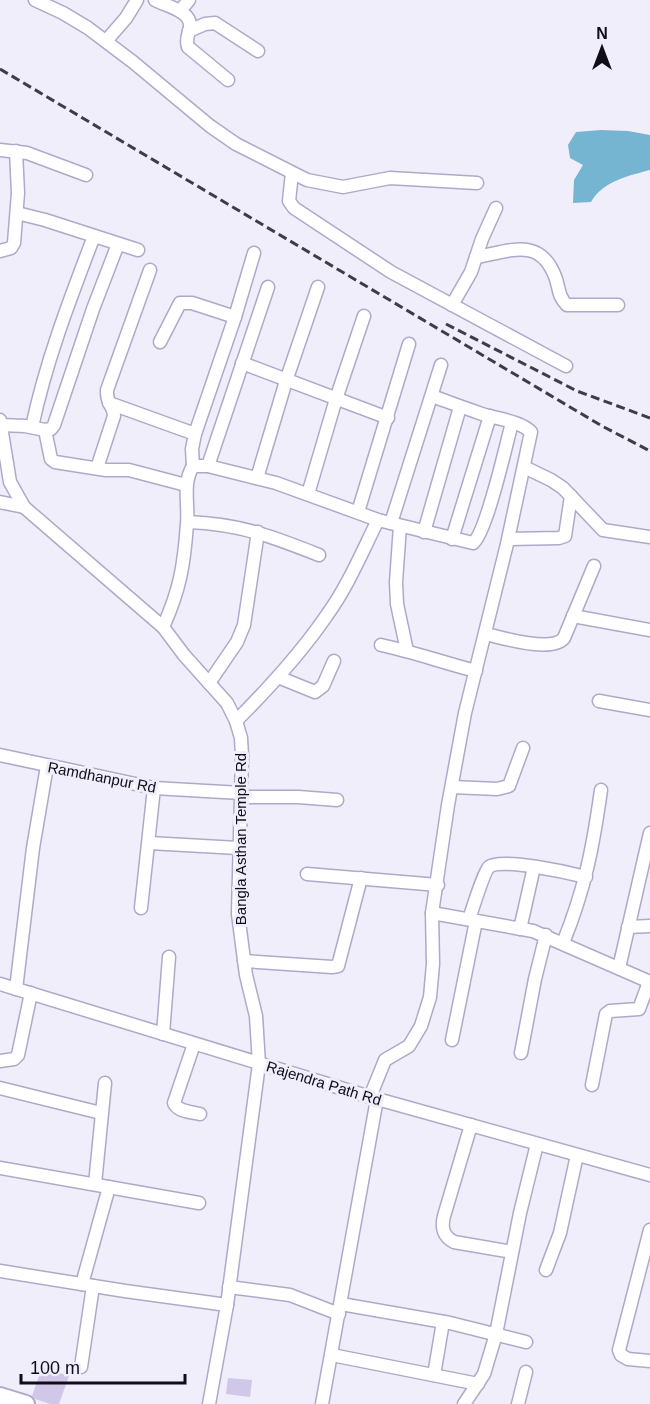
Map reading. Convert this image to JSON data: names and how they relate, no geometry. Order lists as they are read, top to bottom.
{
  "streets": {
    "street": ["Ramdhanpur Rd", "Bangla Asthan Temple Rd", "Rajendra Path Rd"]
  },
  "crossings": [
    ["Ramdhanpur Rd", "Bangla Asthan Temple Rd"],
    ["Bangla Asthan Temple Rd", "Rajendra Path Rd"]
  ],
  "scale_bar": "100 m",
  "north": "top"
}
